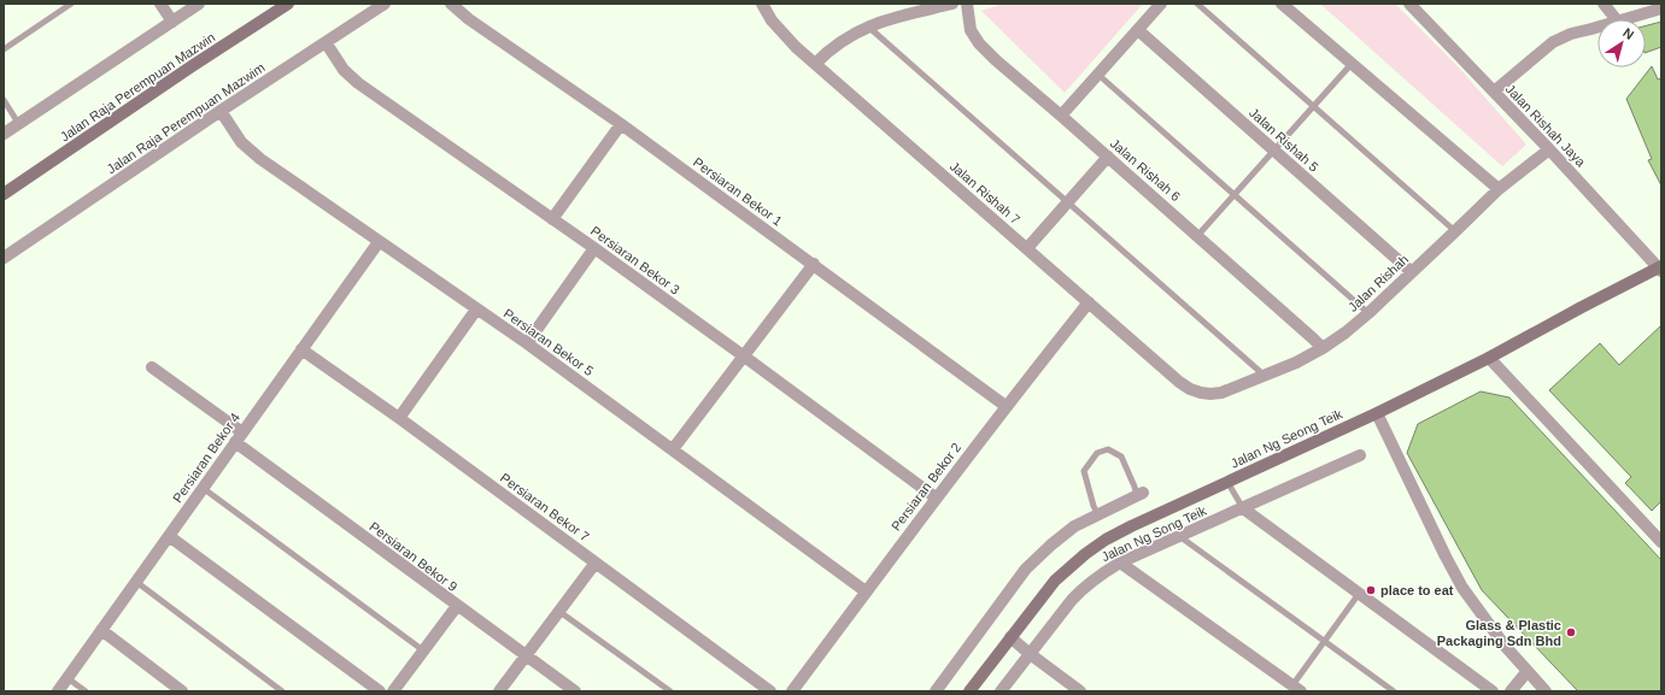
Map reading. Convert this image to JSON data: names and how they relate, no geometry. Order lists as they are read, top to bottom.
{
  "streets": {
    "main road": ["Jalan Raja Perempuan Mazwin", "Jalan Ng Seong Teik"],
    "street": [
      "Jalan Raja Perempuan Mazwim",
      "Jalan Rishah Jaya",
      "Jalan Rishah 5",
      "Jalan Rishah 6",
      "Persiaran Bekor 1",
      "Jalan Rishah 7",
      "Persiaran Bekor 3",
      "Jalan Rishah",
      "Persiaran Bekor 5",
      "Persiaran Bekor 4",
      "Persiaran Bekor 2",
      "Persiaran Bekor 7",
      "Jalan Ng Song Teik",
      "Persiaran Bekor 9"
    ]
  },
  "crossings": [
    ["Jalan Raja Perempuan Mazwim", "Persiaran Bekor 3"],
    ["Jalan Raja Perempuan Mazwim", "Persiaran Bekor 5"],
    ["Jalan Rishah Jaya", "Jalan Rishah"],
    ["Jalan Rishah Jaya", "Jalan Ng Seong Teik"],
    ["Jalan Rishah 5", "Jalan Rishah"],
    ["Jalan Rishah 6", "Jalan Rishah"],
    ["Persiaran Bekor 1", "Persiaran Bekor 2"],
    ["Jalan Rishah 7", "Jalan Rishah"],
    ["Jalan Rishah 7", "Persiaran Bekor 2"],
    ["Persiaran Bekor 3", "Persiaran Bekor 2"],
    ["Persiaran Bekor 5", "Persiaran Bekor 4"],
    ["Persiaran Bekor 5", "Persiaran Bekor 2"],
    ["Persiaran Bekor 4", "Persiaran Bekor 7"],
    ["Persiaran Bekor 4", "Persiaran Bekor 9"]
  ],
  "places": ["place to eat", "Glass & Plastic Packaging Sdn Bhd"],
  "north": "top right"
}
